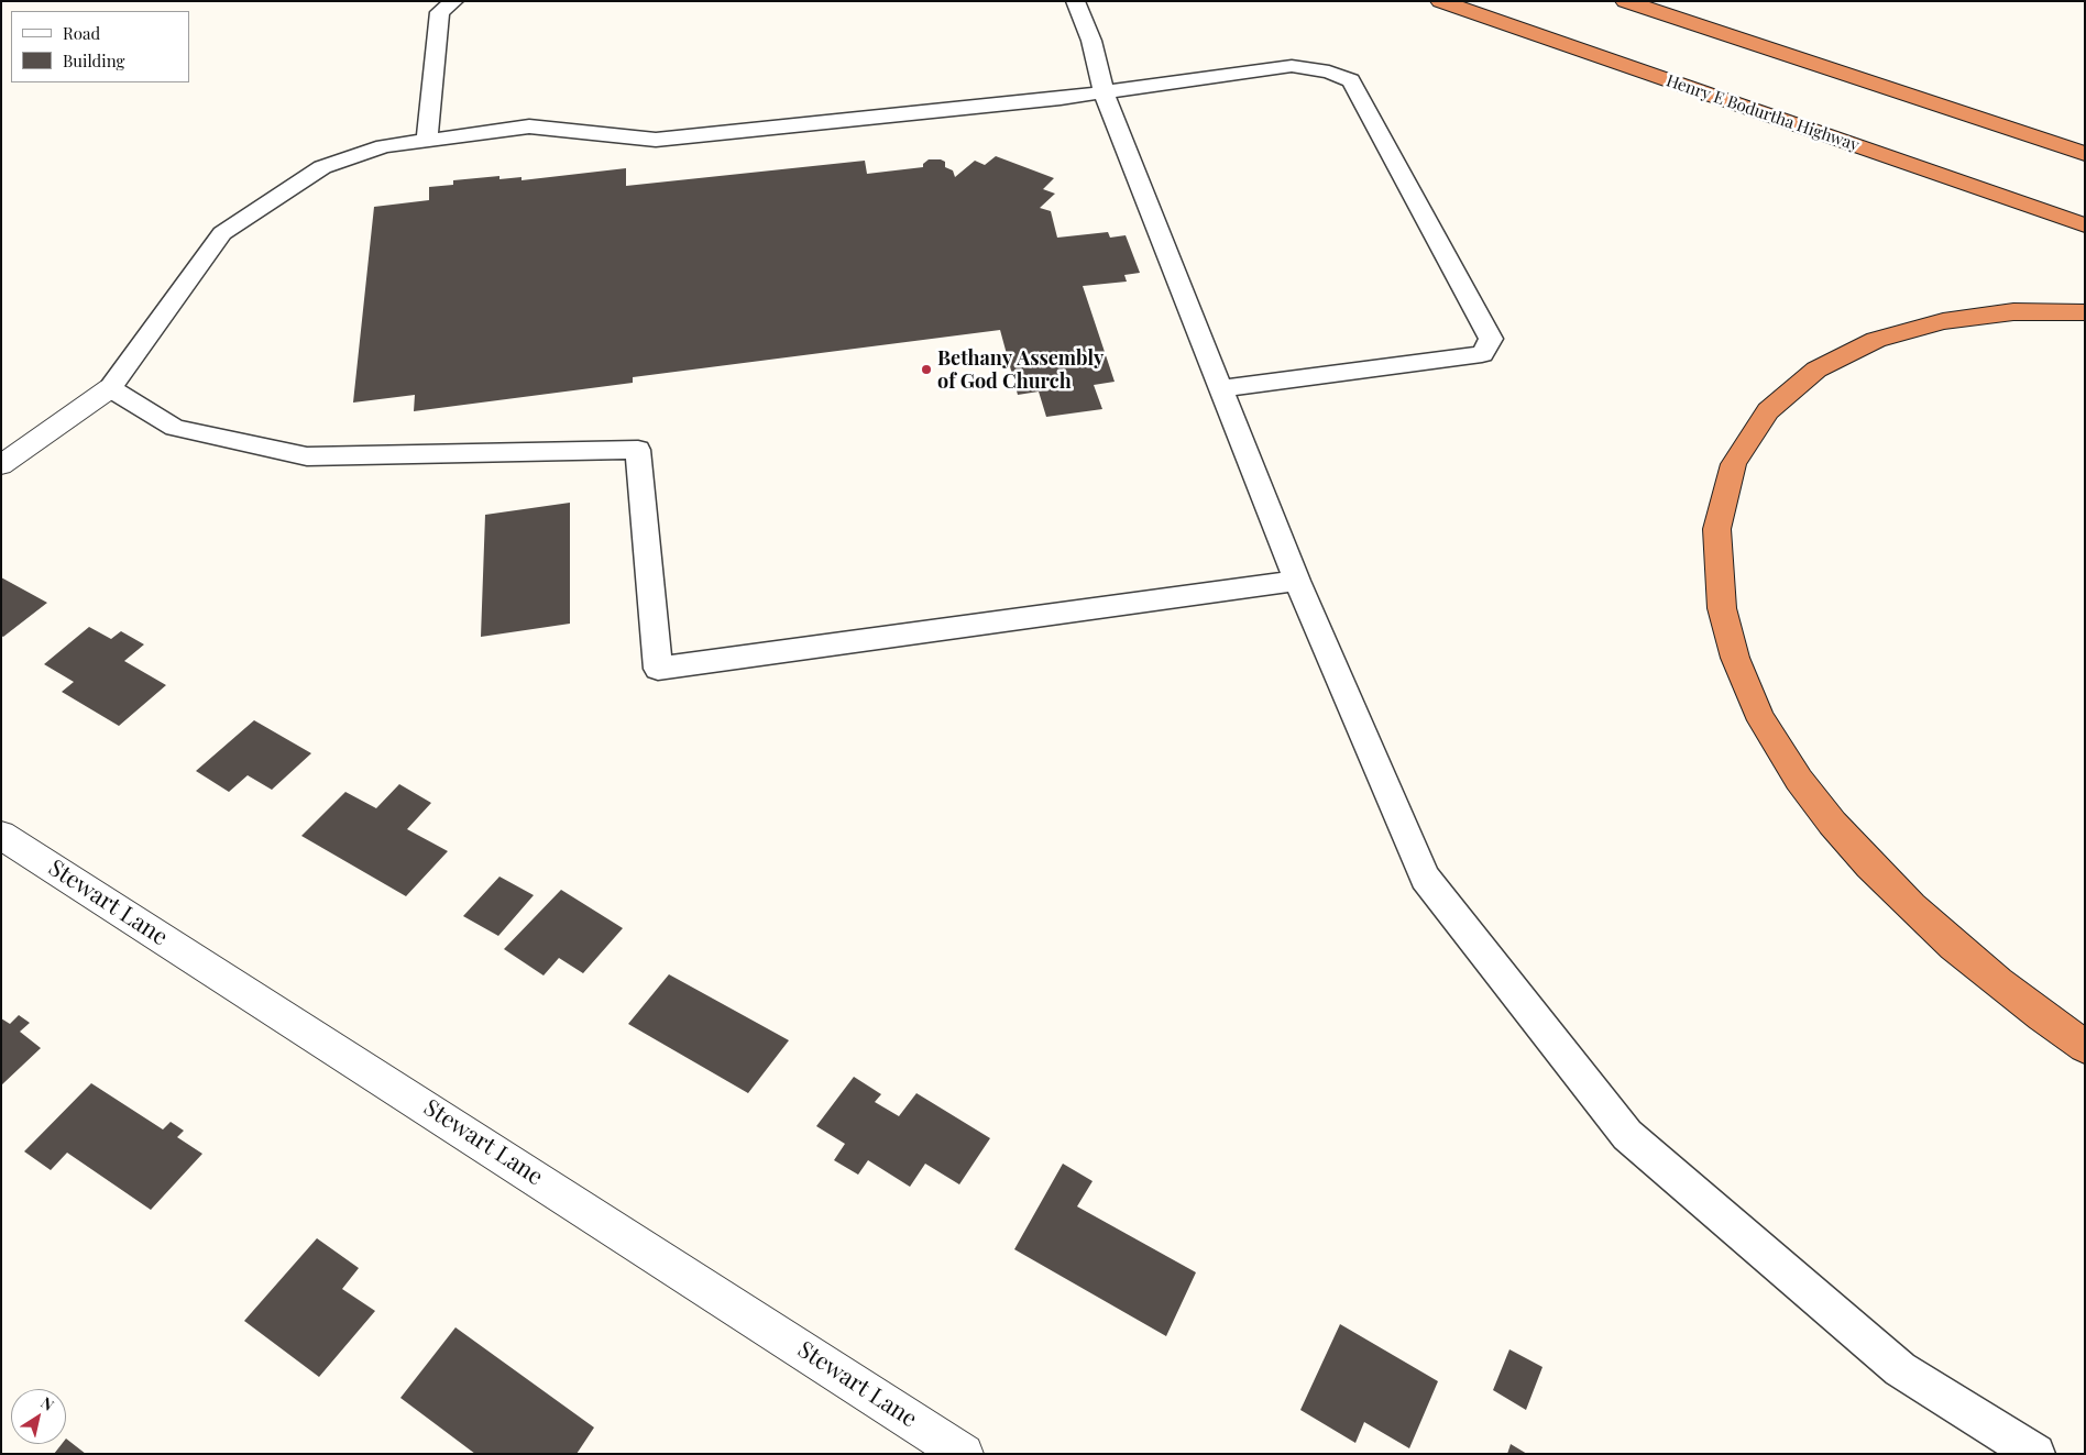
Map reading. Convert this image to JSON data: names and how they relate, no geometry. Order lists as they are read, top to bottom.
{
  "streets": {
    "highway": ["Henry E Bodurtha Highway"],
    "street": ["Stewart Lane"]
  },
  "places": ["Bethany Assembly of God Church"],
  "legend": ["Road", "Building"],
  "north": "top right"
}
